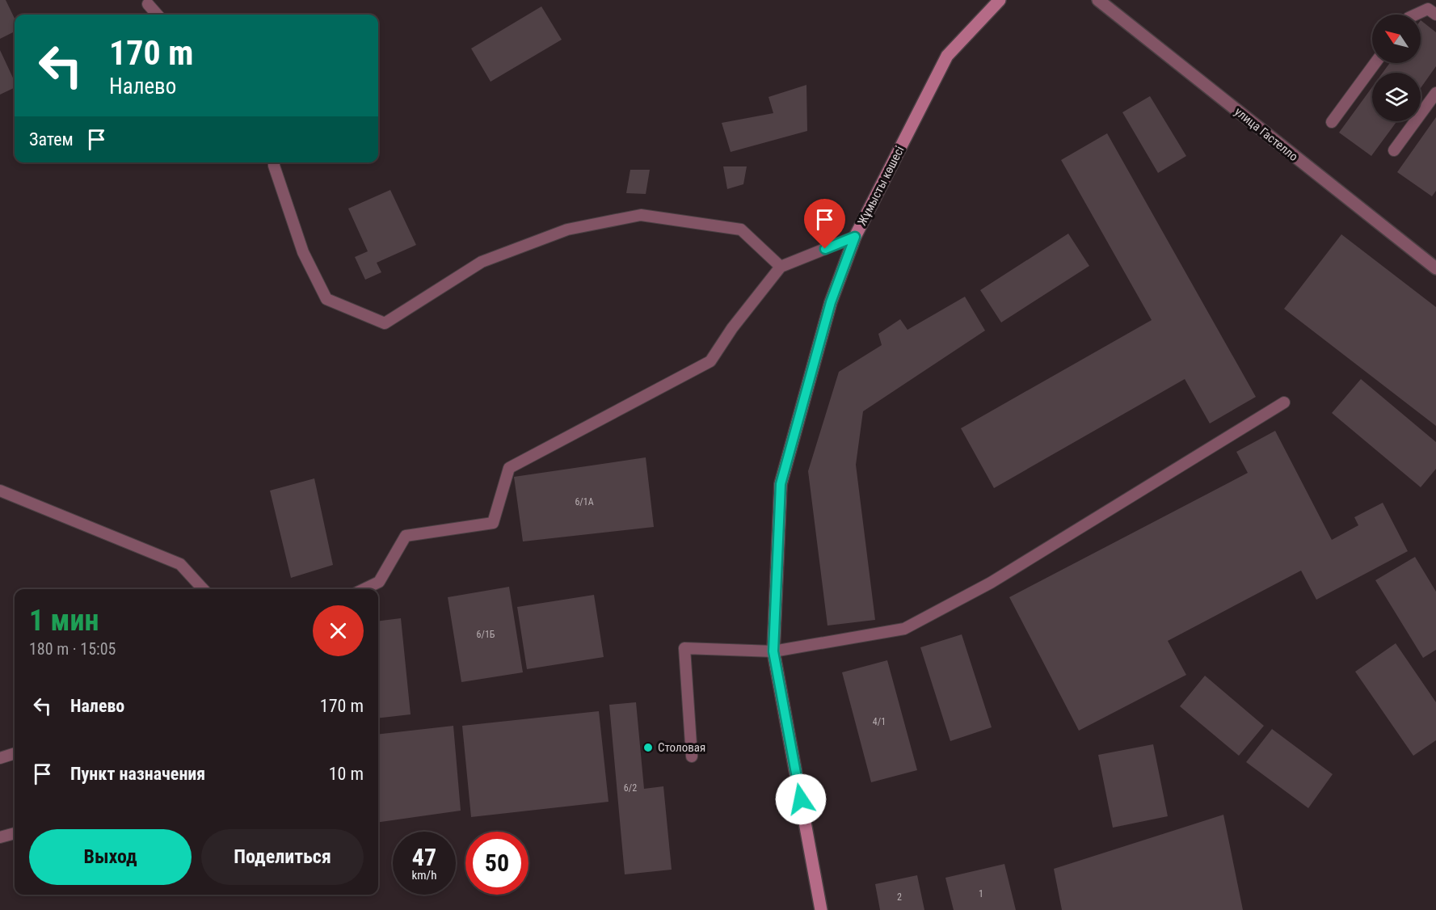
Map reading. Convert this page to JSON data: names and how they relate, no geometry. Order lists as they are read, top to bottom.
{
  "streets": {
    "main road": ["Жұмысты көшесі"],
    "street": ["улица Гастелло"]
  },
  "places": ["Столовая"],
  "house_numbers": [
    "6/1А",
    "6/1Б",
    "4/1",
    "6/2",
    "1",
    "2"
  ],
  "north": "top left",
  "page": {
    "turn": ["170 m", "Налево"],
    "then": "Затем",
    "heading": ["1 мин", "180 m · 15:05"],
    "list": [
      {
        "name": "Налево",
        "value": "170 m"
      },
      {
        "name": "Пункт назначения",
        "value": "10 m"
      }
    ],
    "buttons": ["Выход", "Поделиться"],
    "speed": "47 km/h",
    "limit": "50"
  }
}
